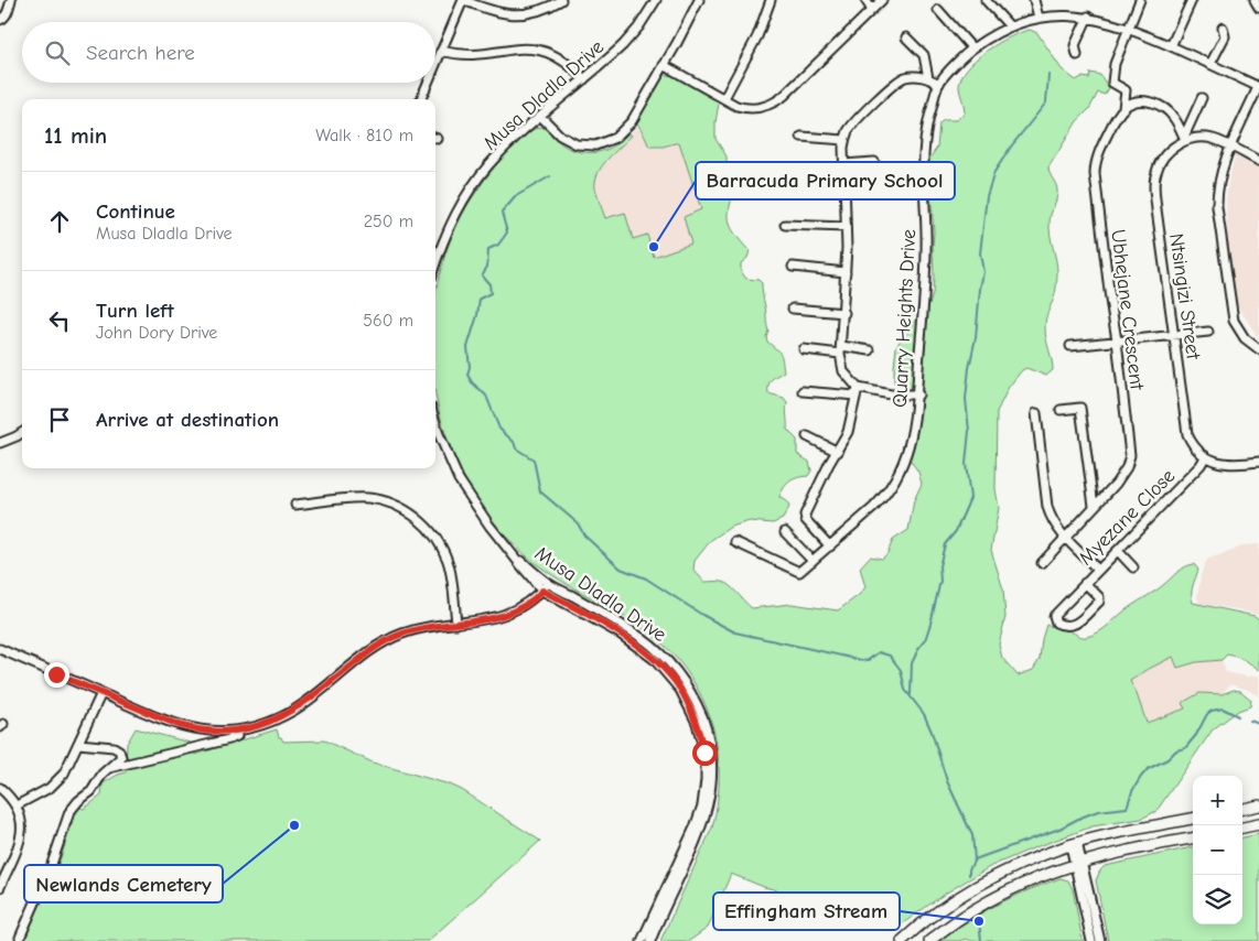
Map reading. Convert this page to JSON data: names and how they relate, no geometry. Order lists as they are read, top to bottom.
{
  "streets": {
    "street": [
      "Musa Dladla Drive",
      "Ntsingizi Street",
      "Ubhejane Crescent",
      "Quarry Heights Drive",
      "Myezane Close"
    ]
  },
  "crossings": [
    ["Ntsingizi Street", "Myezane Close"]
  ],
  "places": ["Barracuda Primary School", "Newlands Cemetery", "Effingham Stream"],
  "page": {
    "search": "Search here",
    "heading": ["11 min", "Walk · 810 m"],
    "list": [
      ["Continue", "Musa Dladla Drive", "250 m"],
      ["Turn left", "John Dory Drive", "560 m"],
      "Arrive at destination"
    ],
    "map_buttons": ["+", "−"]
  }
}
